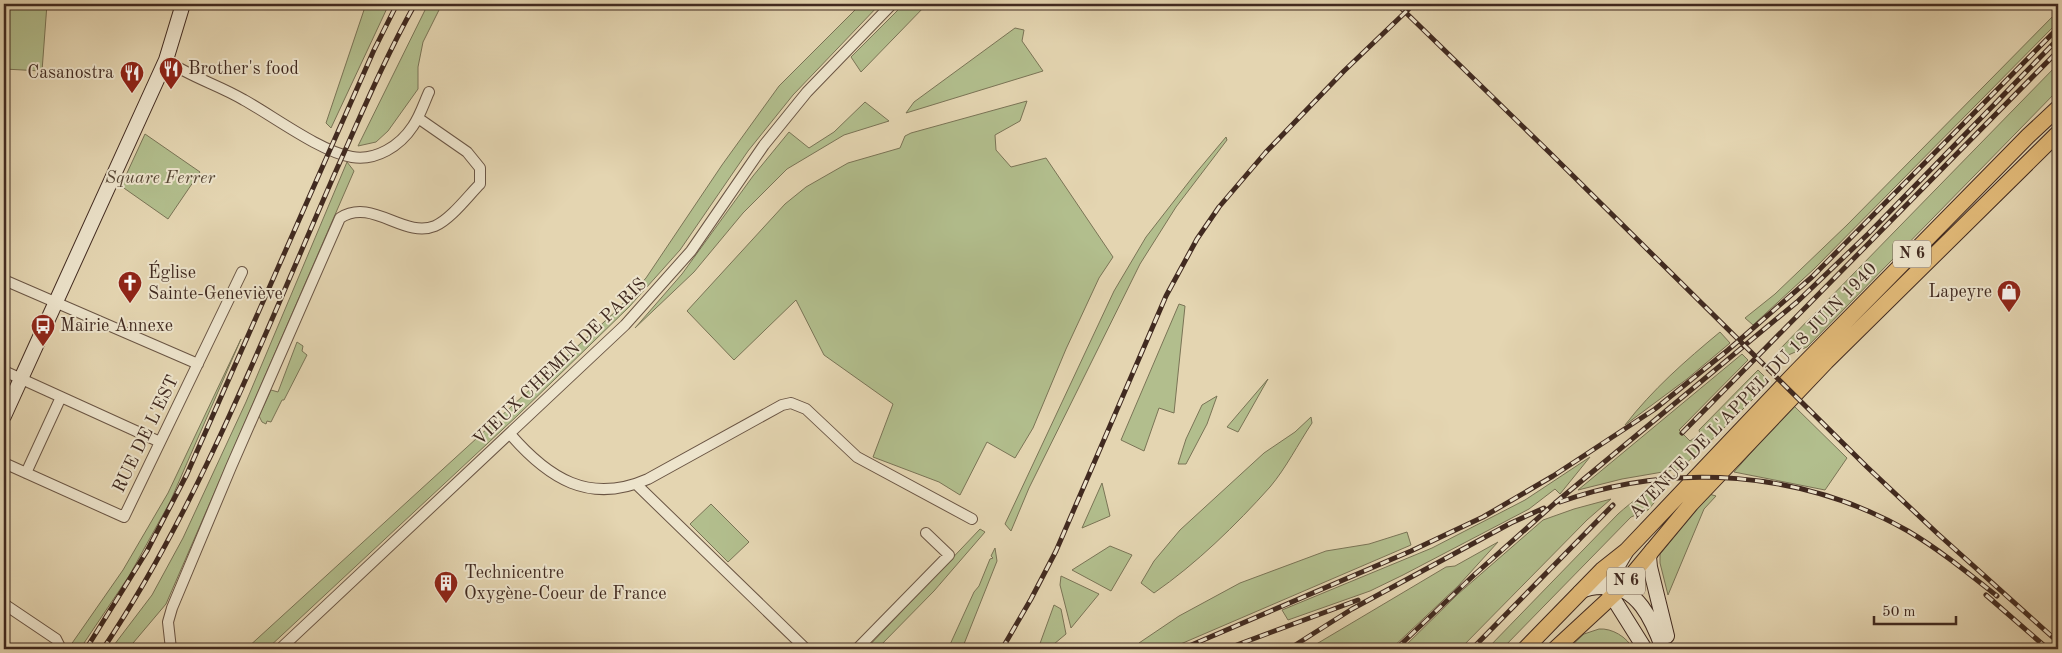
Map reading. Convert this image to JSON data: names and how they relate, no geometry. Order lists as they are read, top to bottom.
{
  "streets": {
    "main road": ["N 6", "AVENUE DE L'APPEL DU 18 JUIN 1940"],
    "street": ["VIEUX CHEMIN DE PARIS", "RUE DE L'EST"]
  },
  "crossings": [
    ["N 6", "AVENUE DE L'APPEL DU 18 JUIN 1940"]
  ],
  "parks": ["Square Ferrer"],
  "places": {
    "restaurant": ["Brother's food", "Casanostra"],
    "church": ["Église Sainte-Geneviève"],
    "shop": ["Lapeyre"],
    "bus stop": ["Mairie Annexe"],
    "building": ["Technicentre Oxygène-Coeur de France"]
  },
  "scale_bar": "50 m"
}
